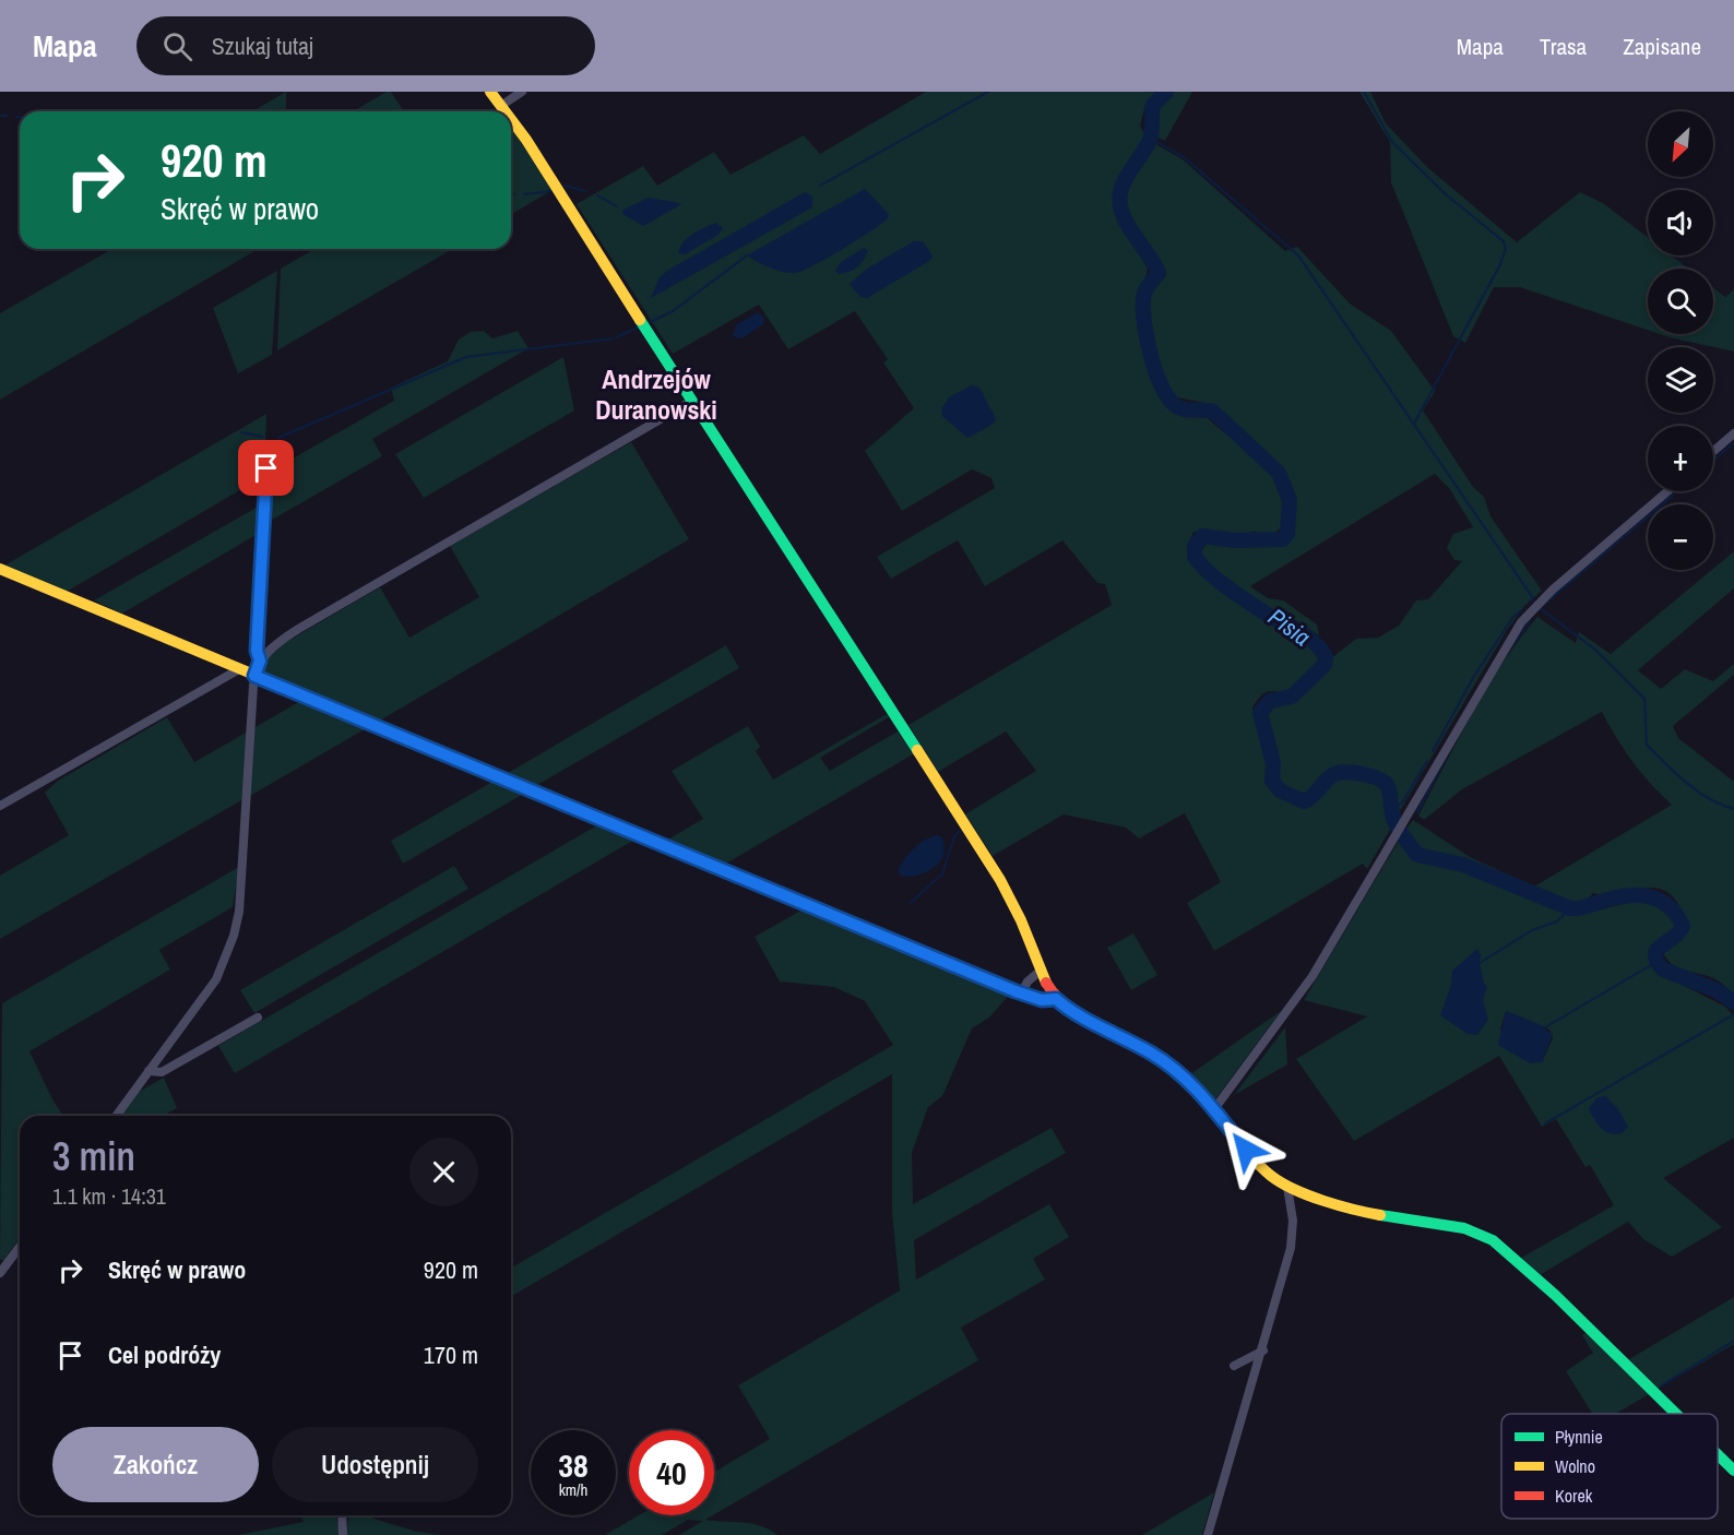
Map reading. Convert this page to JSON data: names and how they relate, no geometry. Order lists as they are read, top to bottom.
{
  "districts": ["Andrzejów Duranowski"],
  "water": ["Pisia"],
  "legend": ["Płynnie", "Wolno", "Korek"],
  "north": "bottom left",
  "page": {
    "header": "Mapa",
    "search": "Szukaj tutaj",
    "nav": ["Mapa", "Trasa", "Zapisane"],
    "map_buttons": ["+", "−"],
    "turn": ["920 m", "Skręć w prawo"],
    "heading": ["3 min", "1.1 km · 14:31"],
    "list": [
      {
        "name": "Skręć w prawo",
        "value": "920 m"
      },
      {
        "name": "Cel podróży",
        "value": "170 m"
      }
    ],
    "buttons": ["Zakończ", "Udostępnij"],
    "speed": "38 km/h",
    "limit": "40"
  }
}
